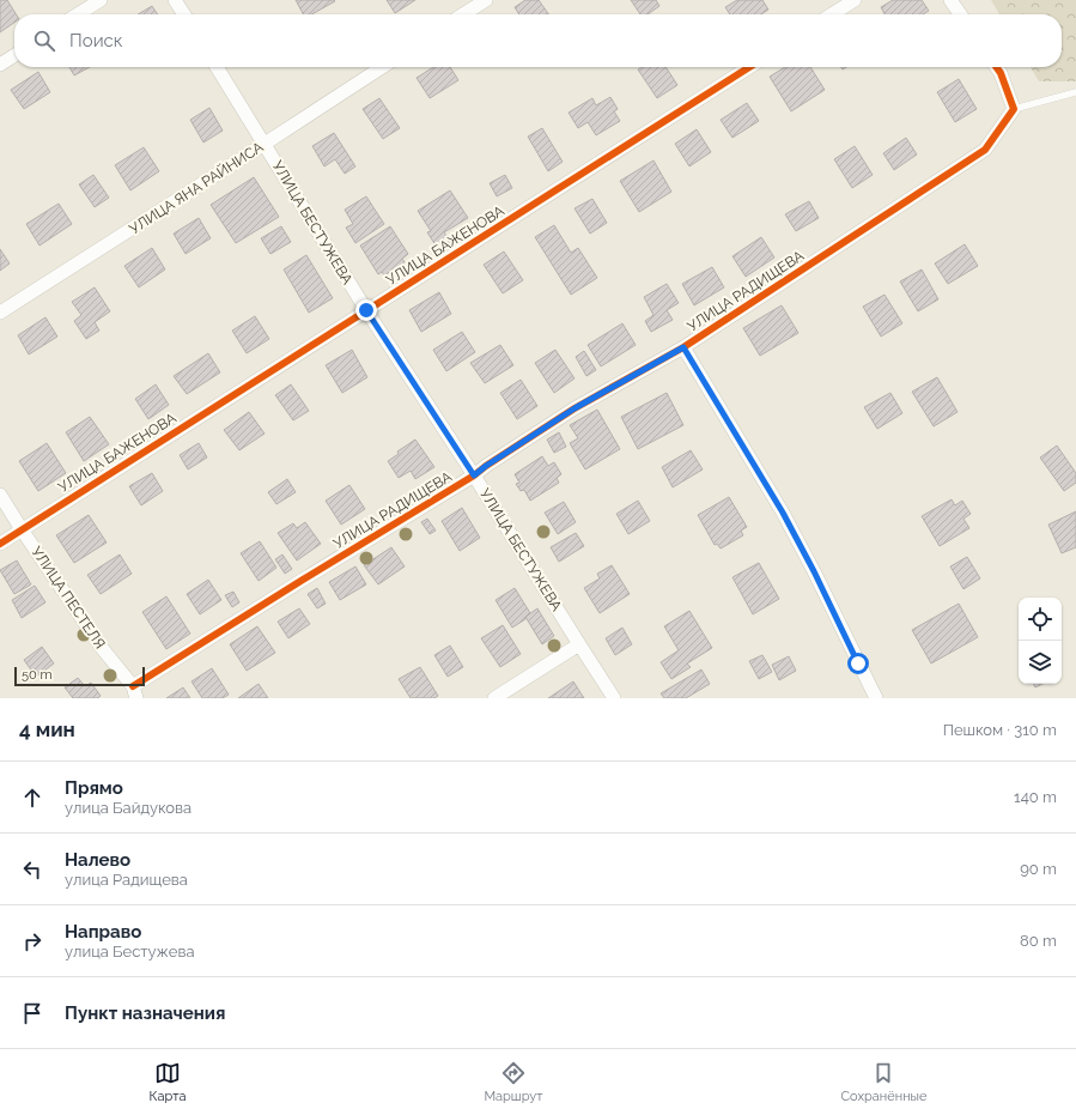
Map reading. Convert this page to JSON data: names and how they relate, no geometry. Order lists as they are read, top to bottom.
{
  "streets": {
    "street": [
      "УЛИЦА ЯНА РАЙНИСА",
      "УЛИЦА БЕСТУЖЕВА",
      "УЛИЦА БАЖЕНОВА",
      "УЛИЦА РАДИЩЕВА",
      "УЛИЦА ПЕСТЕЛЯ"
    ]
  },
  "crossings": [
    ["УЛИЦА ЯНА РАЙНИСА", "УЛИЦА БЕСТУЖЕВА"],
    ["УЛИЦА БЕСТУЖЕВА", "УЛИЦА БАЖЕНОВА"],
    ["УЛИЦА БЕСТУЖЕВА", "УЛИЦА РАДИЩЕВА"],
    ["УЛИЦА БАЖЕНОВА", "УЛИЦА ПЕСТЕЛЯ"],
    ["УЛИЦА РАДИЩЕВА", "УЛИЦА ПЕСТЕЛЯ"]
  ],
  "scale_bar": "50 m",
  "page": {
    "search": "Поиск",
    "scale": "50 m",
    "heading": ["4 мин", "Пешком · 310 m"],
    "list": [
      ["Прямо", "улица Байдукова", "140 m"],
      ["Налево", "улица Радищева", "90 m"],
      ["Направо", "улица Бестужева", "80 m"],
      "Пункт назначения"
    ],
    "nav": ["Карта", "Маршрут", "Сохранённые"]
  }
}
